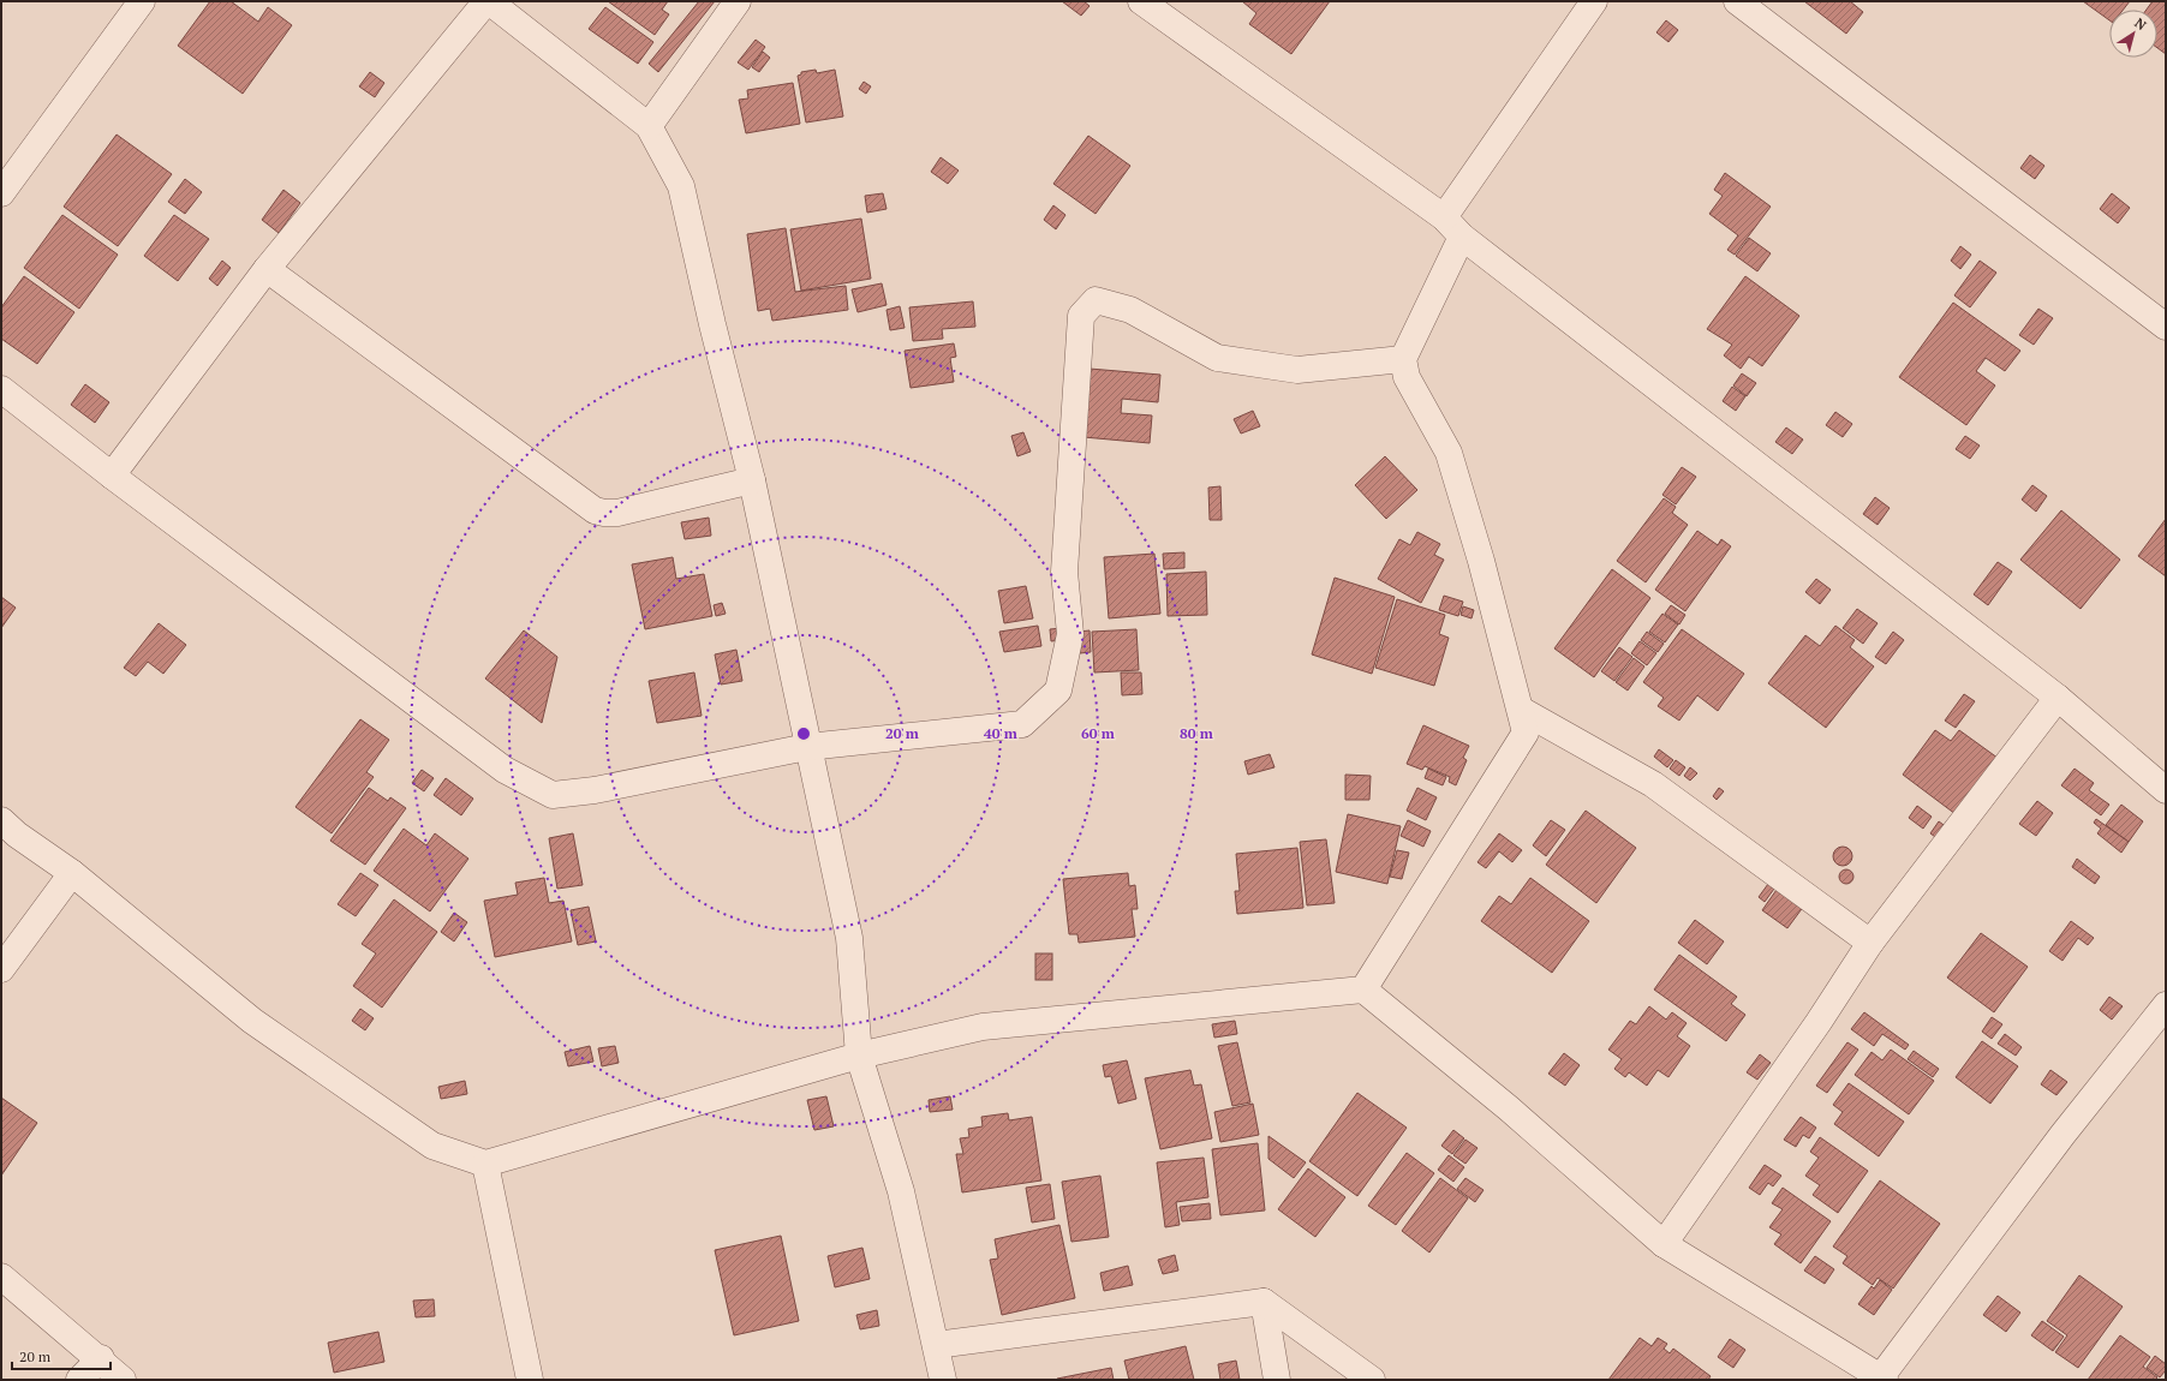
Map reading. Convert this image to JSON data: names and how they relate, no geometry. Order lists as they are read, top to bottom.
{
  "scale_bar": "20 m",
  "north": "top right",
  "rings": [
    "20 m",
    "40 m",
    "60 m",
    "80 m"
  ]
}
